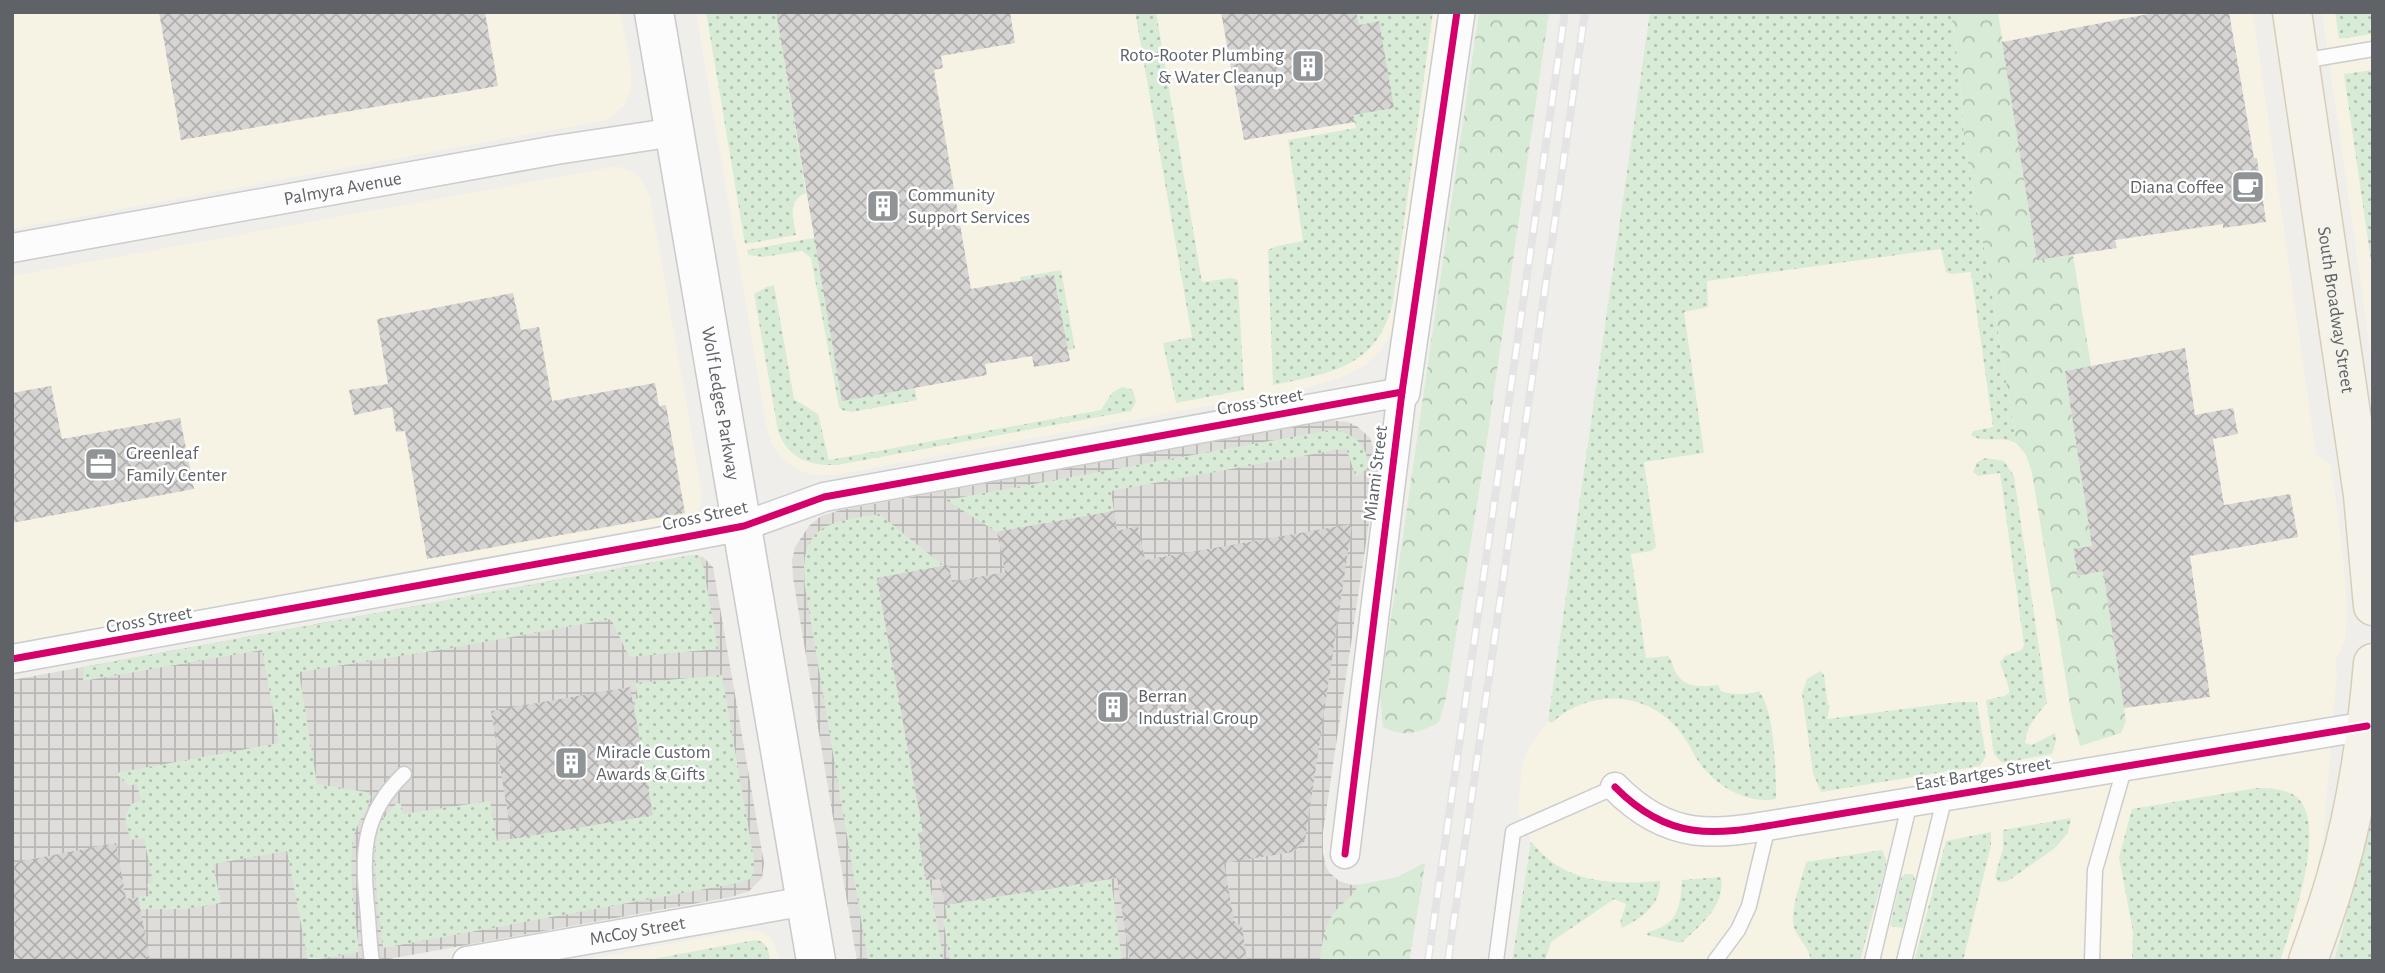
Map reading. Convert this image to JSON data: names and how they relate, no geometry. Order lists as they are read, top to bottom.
{
  "streets": {
    "main road": ["South Broadway Street", "Wolf Ledges Parkway"],
    "street": [
      "Palmyra Avenue",
      "Cross Street",
      "Miami Street",
      "East Bartges Street",
      "McCoy Street"
    ]
  },
  "crossings": [
    ["Palmyra Avenue", "Wolf Ledges Parkway"],
    ["Cross Street", "Wolf Ledges Parkway"],
    ["Cross Street", "Miami Street"],
    ["Wolf Ledges Parkway", "McCoy Street"]
  ],
  "places": {
    "building": [
      "Roto-Rooter Plumbing & Water Cleanup",
      "Community Support Services",
      "Berran Industrial Group",
      "Miracle Custom Awards & Gifts"
    ],
    "cafe": ["Diana Coffee"],
    "office": ["Greenleaf Family Center"]
  }
}
